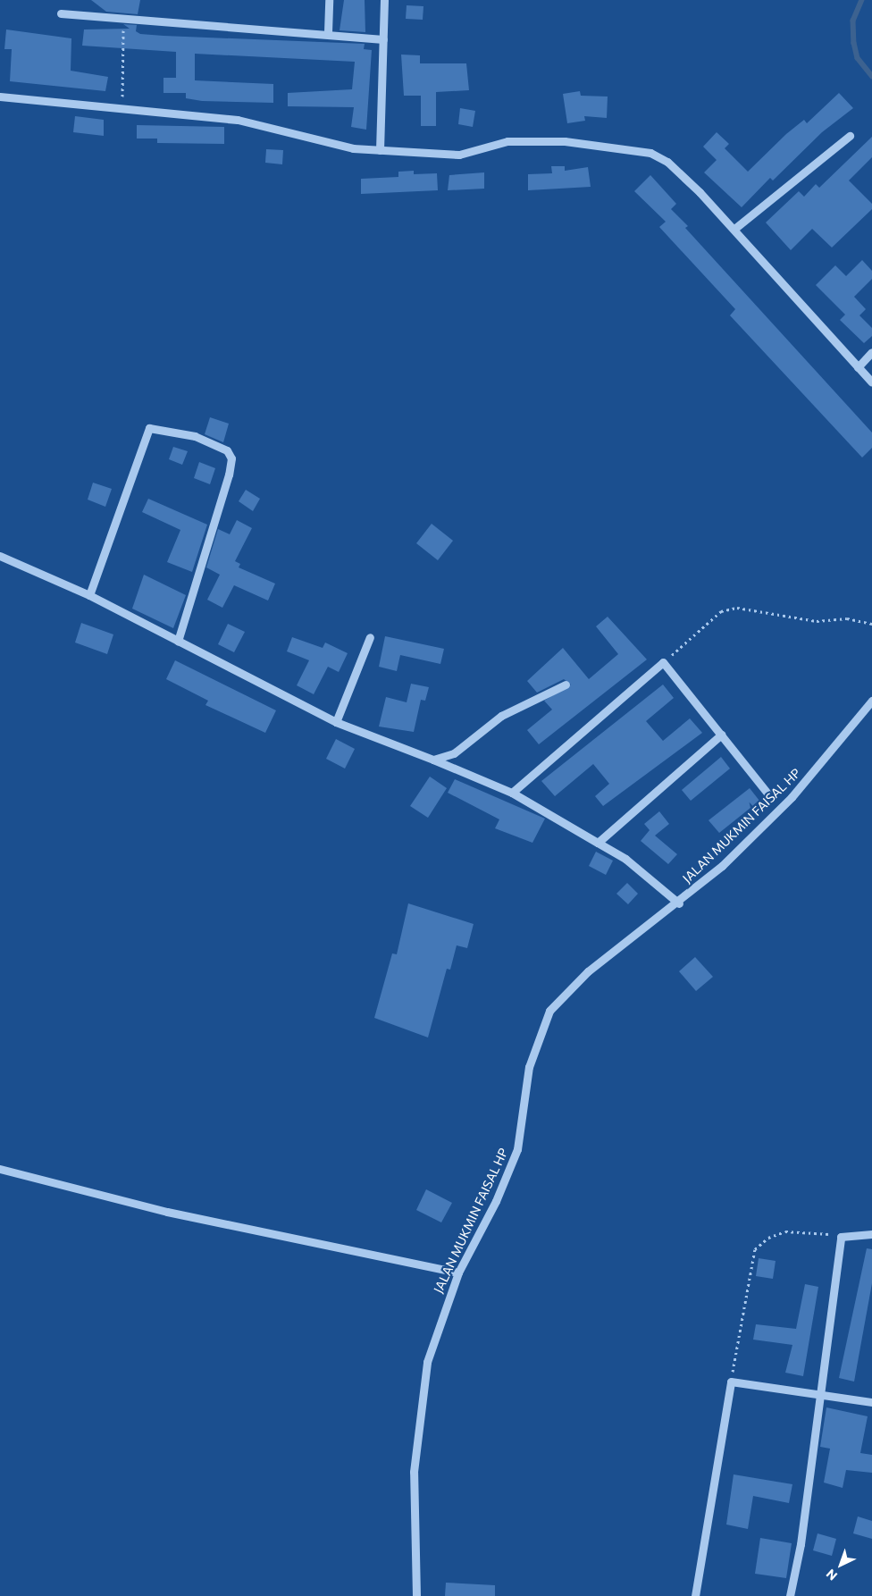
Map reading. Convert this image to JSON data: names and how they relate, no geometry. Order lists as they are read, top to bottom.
{
  "streets": {
    "street": ["JALAN MUKMIN FAISAL HP"]
  },
  "north": "bottom left"
}
